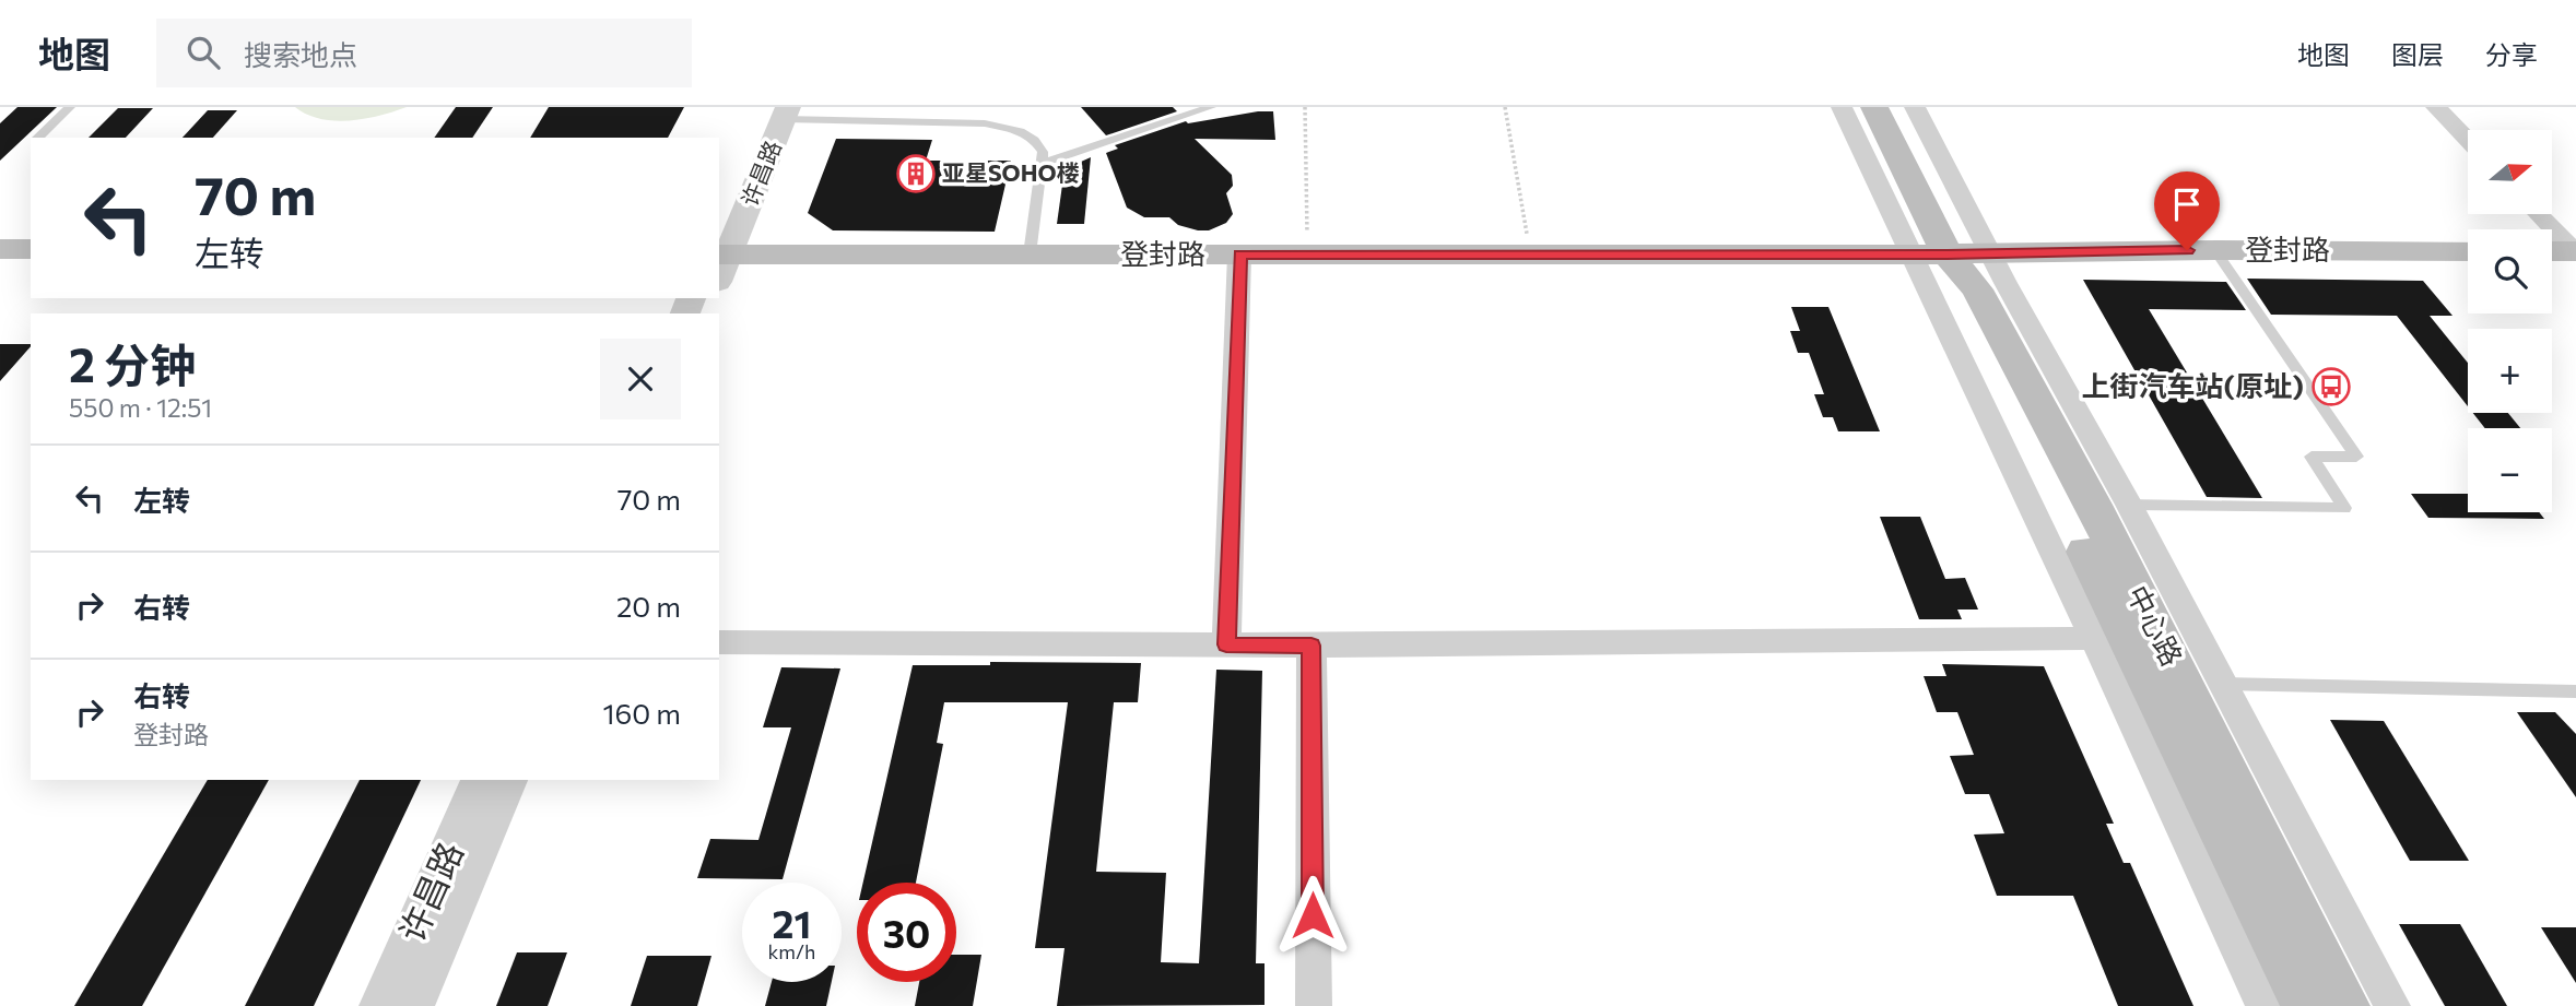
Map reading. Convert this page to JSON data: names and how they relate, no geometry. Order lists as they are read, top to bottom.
{
  "streets": {
    "main road": ["登封路", "中心路"],
    "street": ["许昌路"]
  },
  "crossings": [
    ["许昌路", "登封路"],
    ["登封路", "中心路"]
  ],
  "places": {
    "building": ["亚星SOHO楼"],
    "bus stop": ["上街汽车站(原址)"]
  },
  "north": "right",
  "page": {
    "header": "地图",
    "search": "搜索地点",
    "nav": ["地图", "图层", "分享"],
    "map_buttons": ["+", "−"],
    "turn": ["70 m", "左转"],
    "heading": ["2 分钟", "550 m · 12:51"],
    "list": [
      {
        "name": "左转",
        "value": "70 m"
      },
      {
        "name": "右转",
        "value": "20 m"
      },
      {
        "name": "右转",
        "note": "登封路",
        "value": "160 m"
      }
    ],
    "speed": "21 km/h",
    "limit": "30"
  }
}
